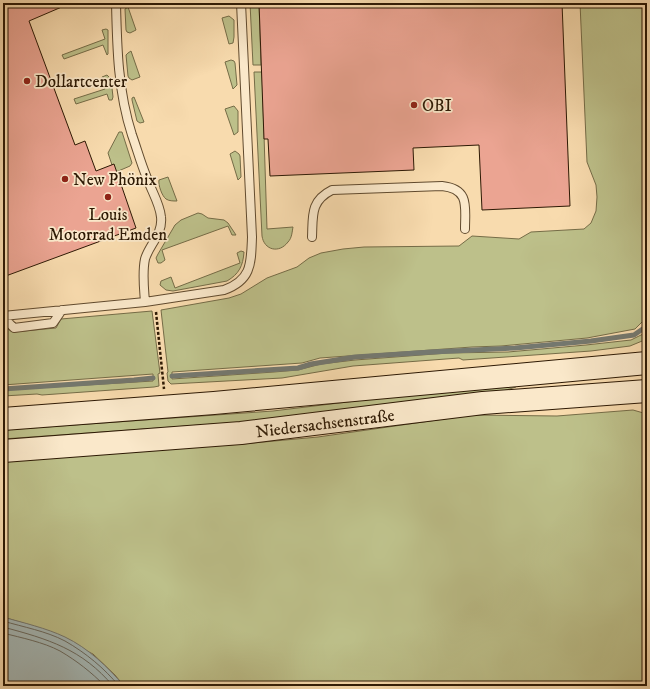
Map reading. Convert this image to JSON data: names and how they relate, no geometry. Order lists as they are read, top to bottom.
{
  "streets": {
    "main road": ["Niedersachsenstraße"]
  },
  "places": [
    "Dollartcenter",
    "OBI",
    "New Phönix",
    "Louis Motorrad Emden"
  ]
}
